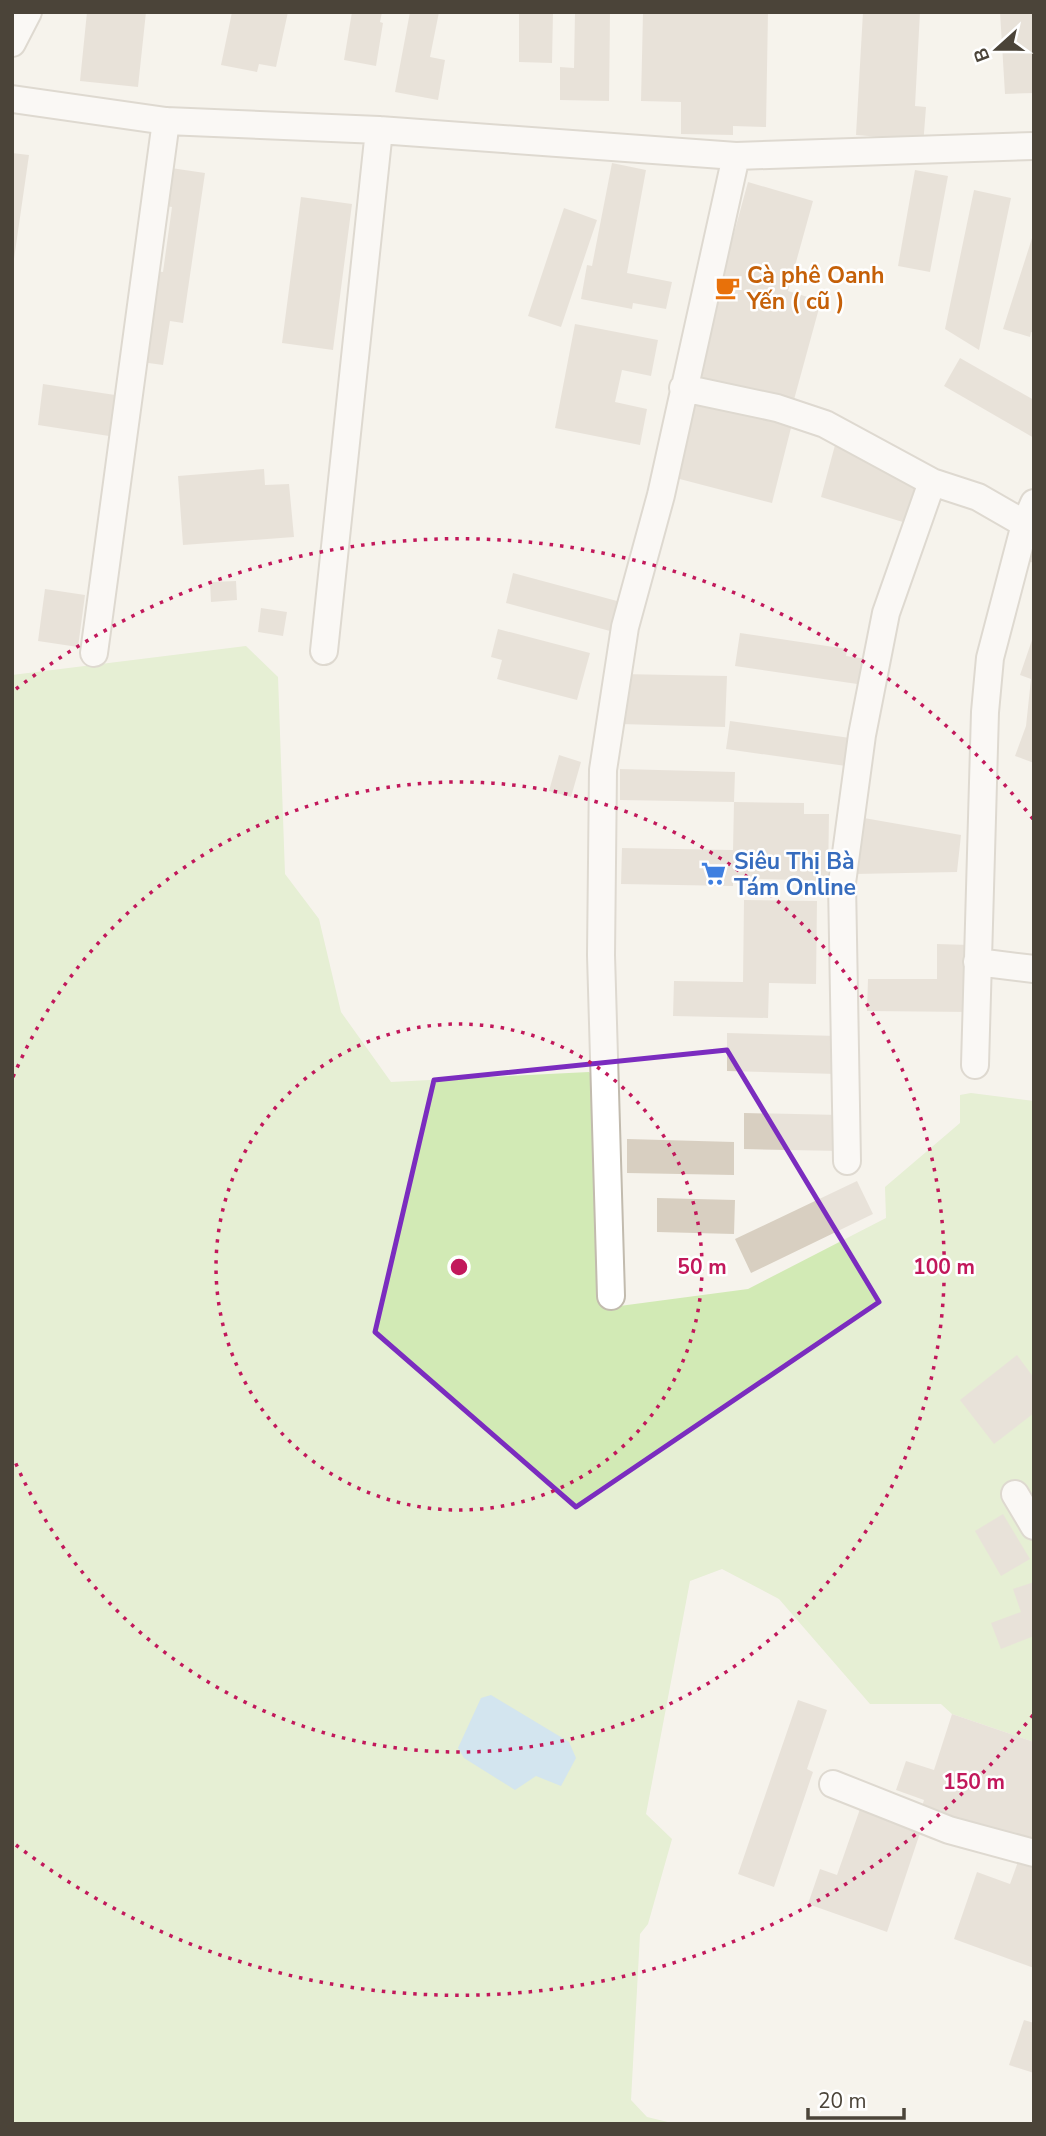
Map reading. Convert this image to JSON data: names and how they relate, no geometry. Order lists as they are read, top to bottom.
{
  "places": {
    "cafe": ["Cà phê Oanh Yến ( cũ )"],
    "supermarket": ["Siêu Thị Bà Tám Online"]
  },
  "scale_bar": "20 m",
  "north": "left",
  "rings": ["50 m", "100 m", "150 m"]
}
